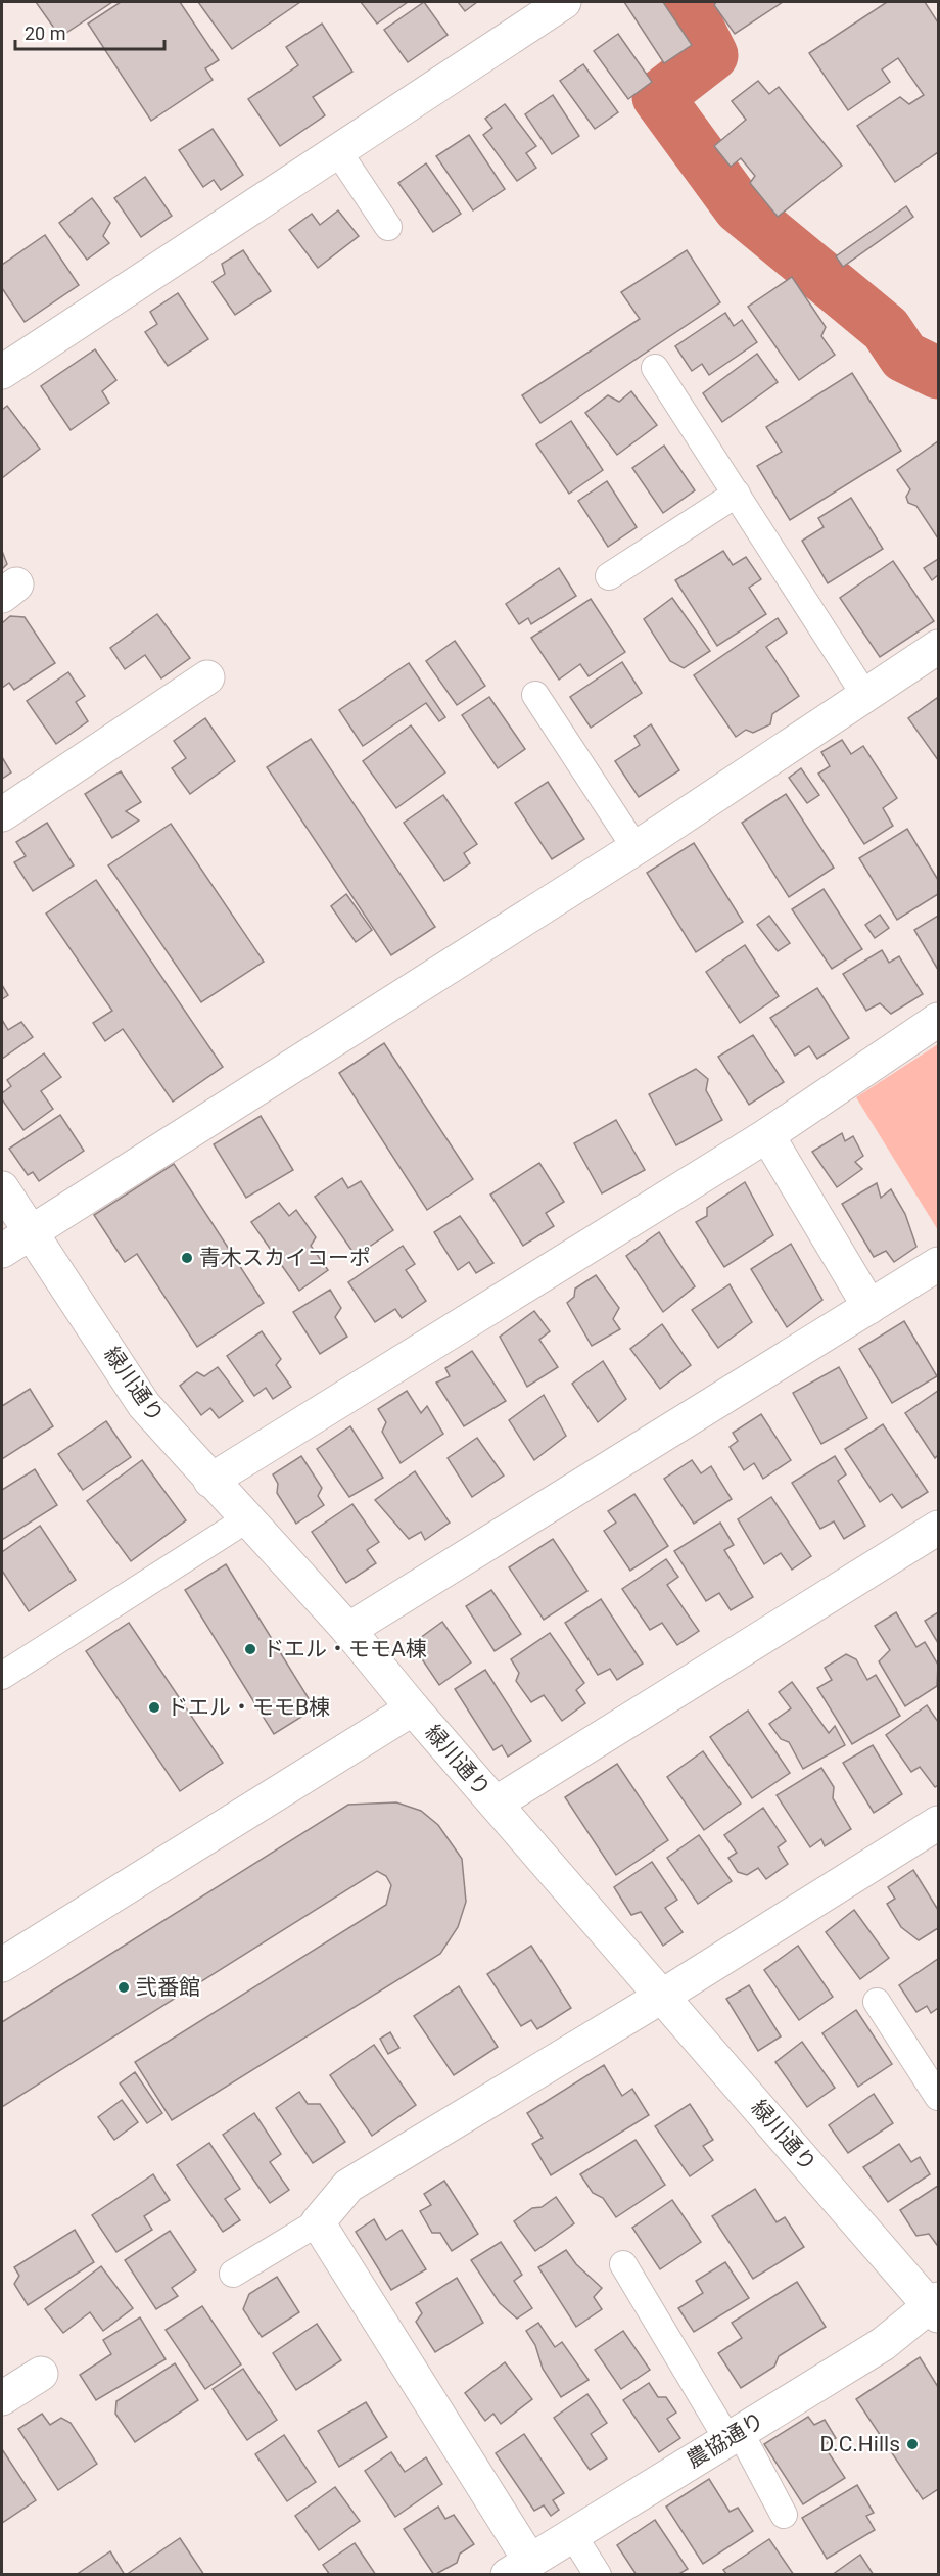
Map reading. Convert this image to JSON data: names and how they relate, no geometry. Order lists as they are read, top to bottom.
{
  "streets": {
    "street": ["緑川通り", "農協通り"]
  },
  "crossings": [
    ["緑川通り", "農協通り"]
  ],
  "places": [
    "青木スカイコーポ",
    "ドエル・モモA棟",
    "ドエル・モモB棟",
    "弐番館",
    "D.C.Hills"
  ],
  "scale_bar": "20 m"
}
